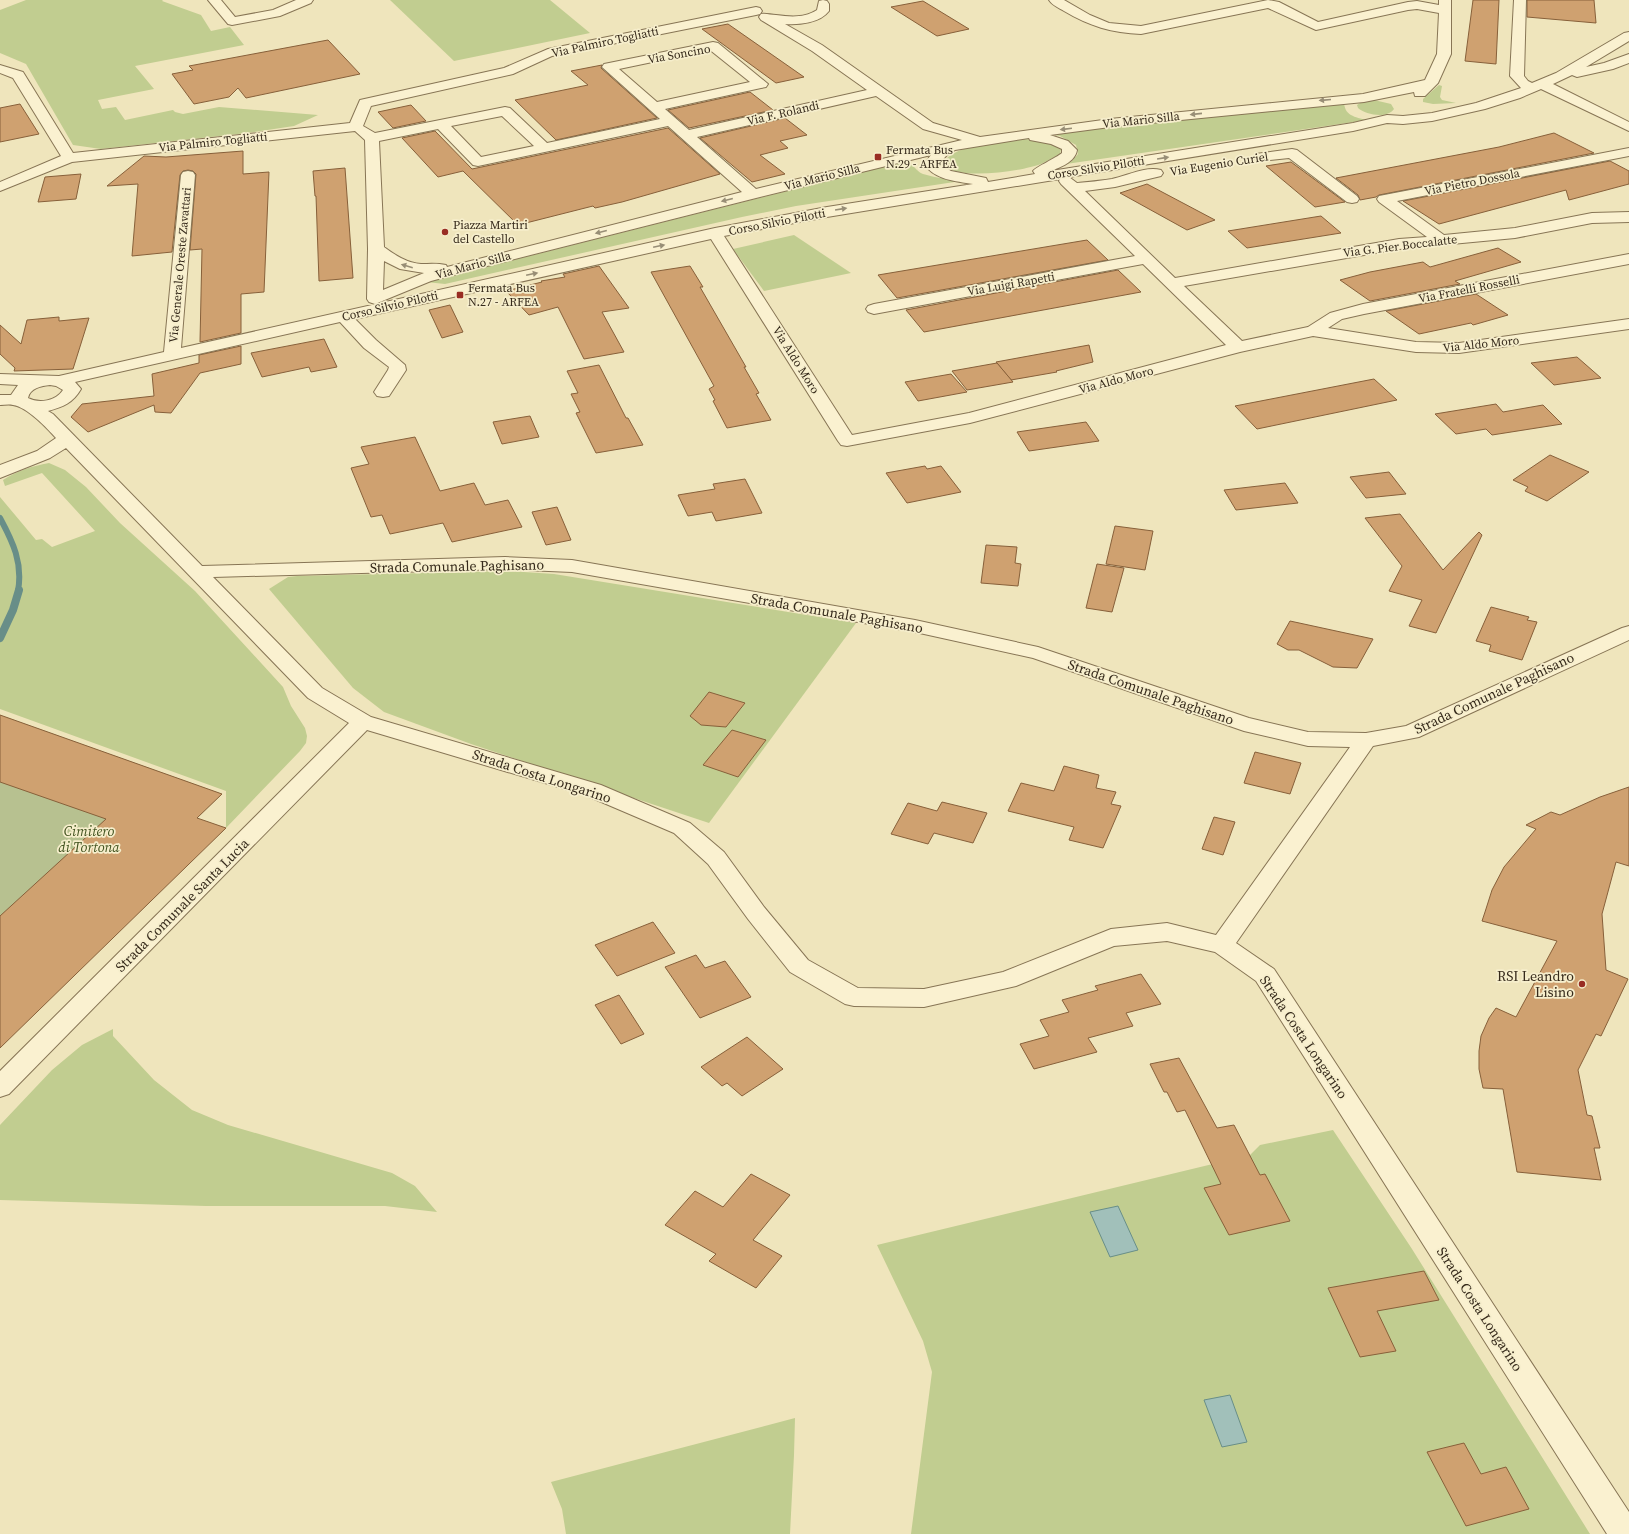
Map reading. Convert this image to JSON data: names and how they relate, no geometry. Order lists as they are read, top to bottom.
{
  "streets": {
    "street": [
      "Via Palmiro Togliatti",
      "Via Soncino",
      "Via F. Rolandi",
      "Via Mario Silla",
      "Via Eugenio Curiel",
      "Corso Silvio Pilotti",
      "Via Pietro Dossola",
      "Via G. Pier Boccalatte",
      "Via Generale Oreste Zavattari",
      "Via Luigi Rapetti",
      "Via Fratelli Rosselli",
      "Via Aldo Moro",
      "Strada Comunale Paghisano",
      "Strada Costa Longarino",
      "Strada Comunale Santa Lucia"
    ]
  },
  "crossings": [
    ["Via Soncino", "Via F. Rolandi"],
    ["Via Soncino", "Via Mario Silla"],
    ["Via Mario Silla", "Corso Silvio Pilotti"],
    ["Corso Silvio Pilotti", "Via Generale Oreste Zavattari"],
    ["Corso Silvio Pilotti", "Via Aldo Moro"],
    ["Via Pietro Dossola", "Via G. Pier Boccalatte"],
    ["Via Fratelli Rosselli", "Via Aldo Moro"],
    ["Strada Comunale Paghisano", "Strada Costa Longarino"],
    ["Strada Costa Longarino", "Strada Comunale Santa Lucia"]
  ],
  "parks": ["Cimitero di Tortona"],
  "places": {
    "transit": ["Fermata Bus N.29 - ARFEA", "Fermata Bus N.27 - ARFEA"],
    "other": ["Piazza Martiri del Castello", "RSI Leandro Lisino"]
  }
}
